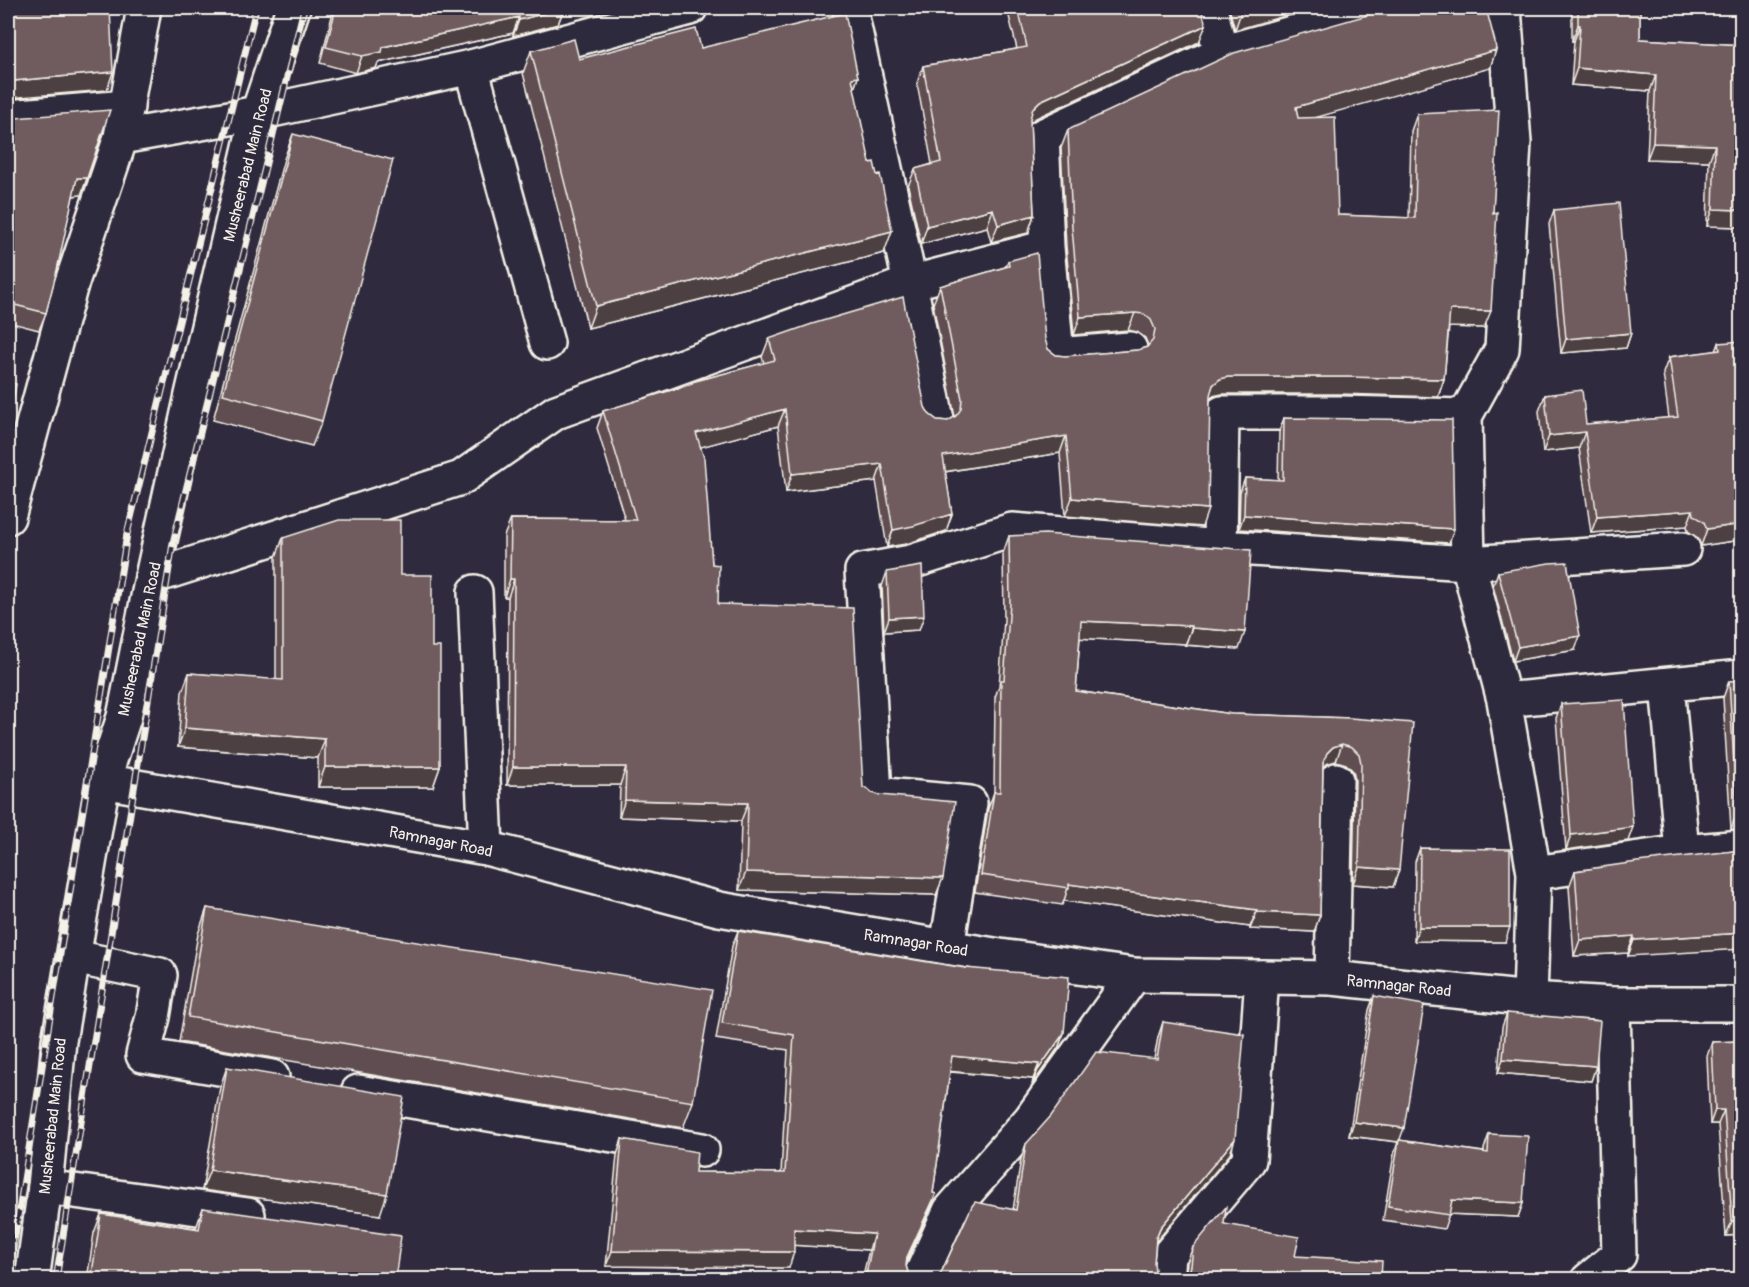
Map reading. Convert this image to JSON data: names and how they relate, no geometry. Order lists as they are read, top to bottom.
{
  "streets": {
    "street": ["Musheerabad Main Road", "Ramnagar Road"]
  },
  "crossings": [
    ["Musheerabad Main Road", "Ramnagar Road"]
  ]
}
